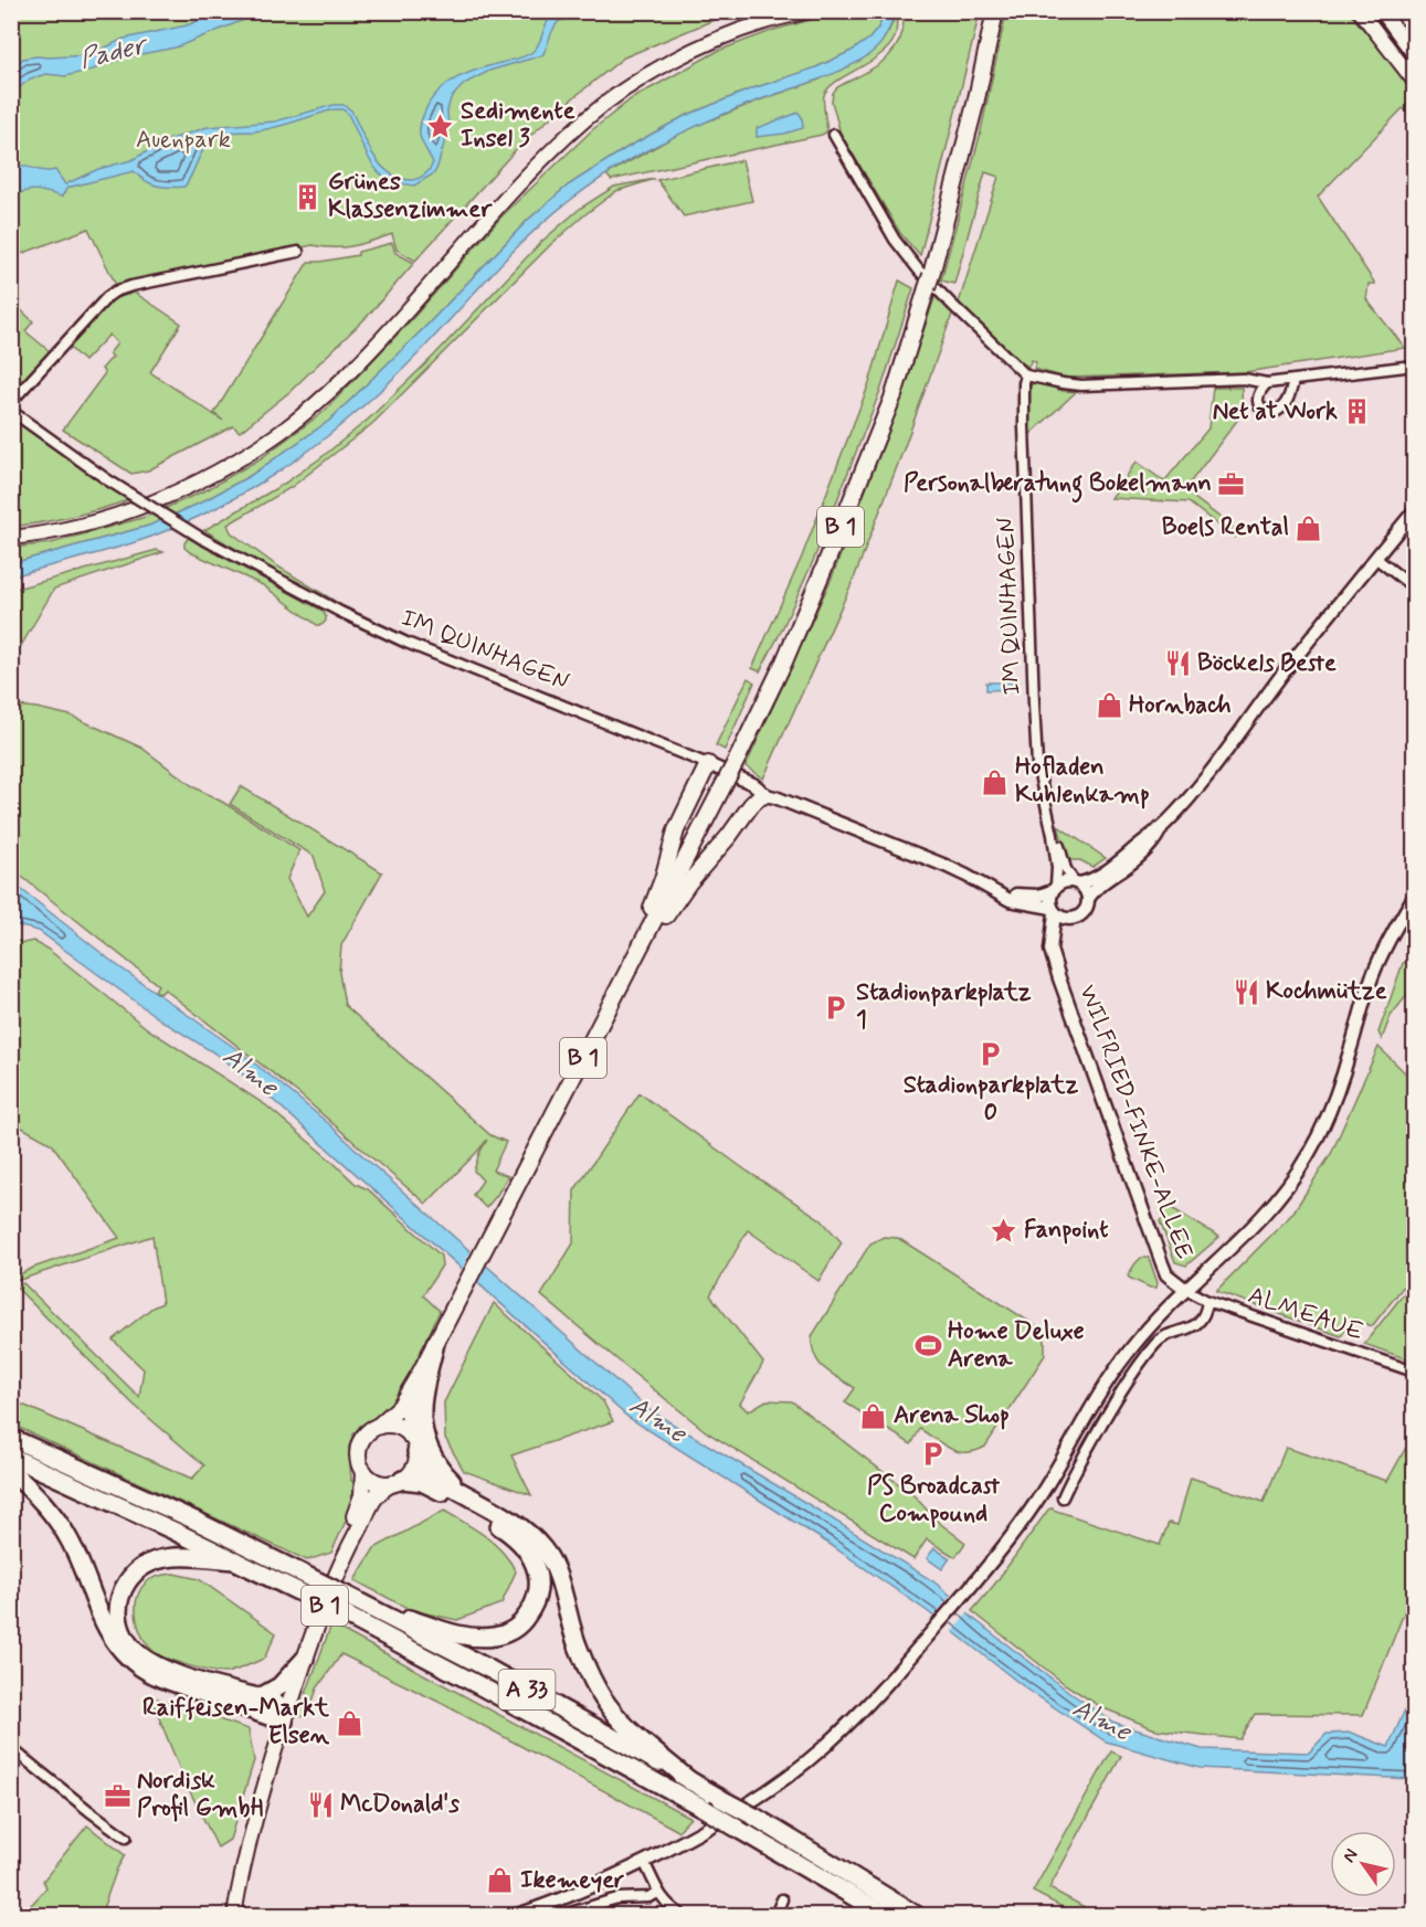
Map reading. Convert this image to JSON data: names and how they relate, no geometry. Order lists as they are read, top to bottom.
{
  "streets": {
    "highway": ["A 33"],
    "main road": ["B 1"],
    "street": ["IM QUINHAGEN", "WILFRIED-FINKE-ALLEE", "ALMEAUE"]
  },
  "crossings": [
    ["B 1", "IM QUINHAGEN"],
    ["IM QUINHAGEN", "WILFRIED-FINKE-ALLEE"],
    ["WILFRIED-FINKE-ALLEE", "ALMEAUE"]
  ],
  "water": ["Pader", "Alme"],
  "parks": ["Auenpark"],
  "places": {
    "place": ["Sedimente Insel 3", "Fanpoint"],
    "building": ["Grünes Klassenzimmer", "Net at Work"],
    "office": ["Personalberatung Bokelmann", "Nordisk Profil GmbH"],
    "shop": [
      "Boels Rental",
      "Hornbach",
      "Hofladen Kuhlenkamp",
      "Arena Shop",
      "Raiffeisen-Markt Elsen",
      "Ikemeyer"
    ],
    "restaurant": ["Böckels Beste", "Kochmütze", "McDonald's"],
    "parking": ["Stadionparkplatz 1", "Stadionparkplatz 0", "PS Broadcast Compound"],
    "sports": ["Home Deluxe Arena"]
  },
  "north": "top left"
}
